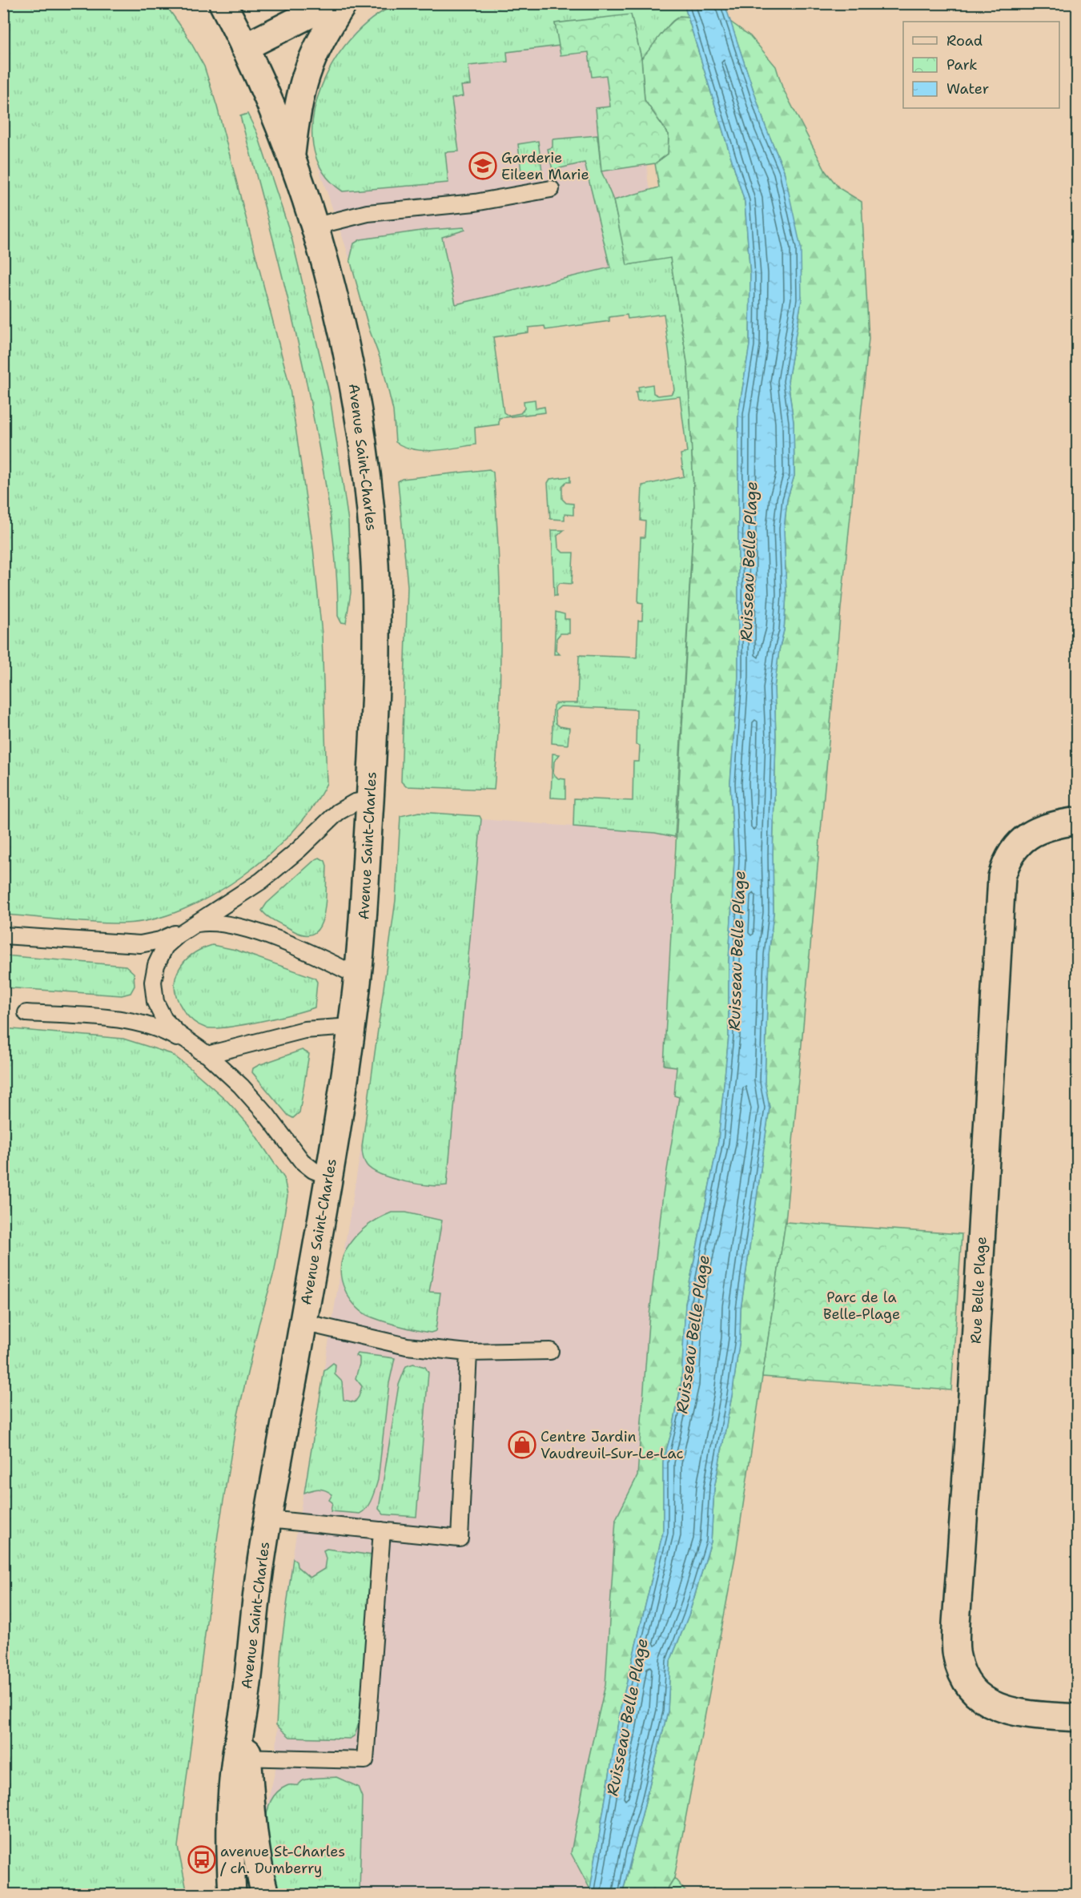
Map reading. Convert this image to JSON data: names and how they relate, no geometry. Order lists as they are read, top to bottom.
{
  "streets": {
    "street": ["Avenue Saint-Charles", "Rue Belle Plage"]
  },
  "water": ["Ruisseau Belle Plage"],
  "parks": ["Parc de la Belle-Plage"],
  "places": {
    "school or university": ["Garderie Eileen Marie"],
    "shop": ["Centre Jardin Vaudreuil-Sur-Le-Lac"],
    "bus stop": ["avenue St-Charles / ch. Dumberry"]
  },
  "legend": ["Road", "Park", "Water"]
}
